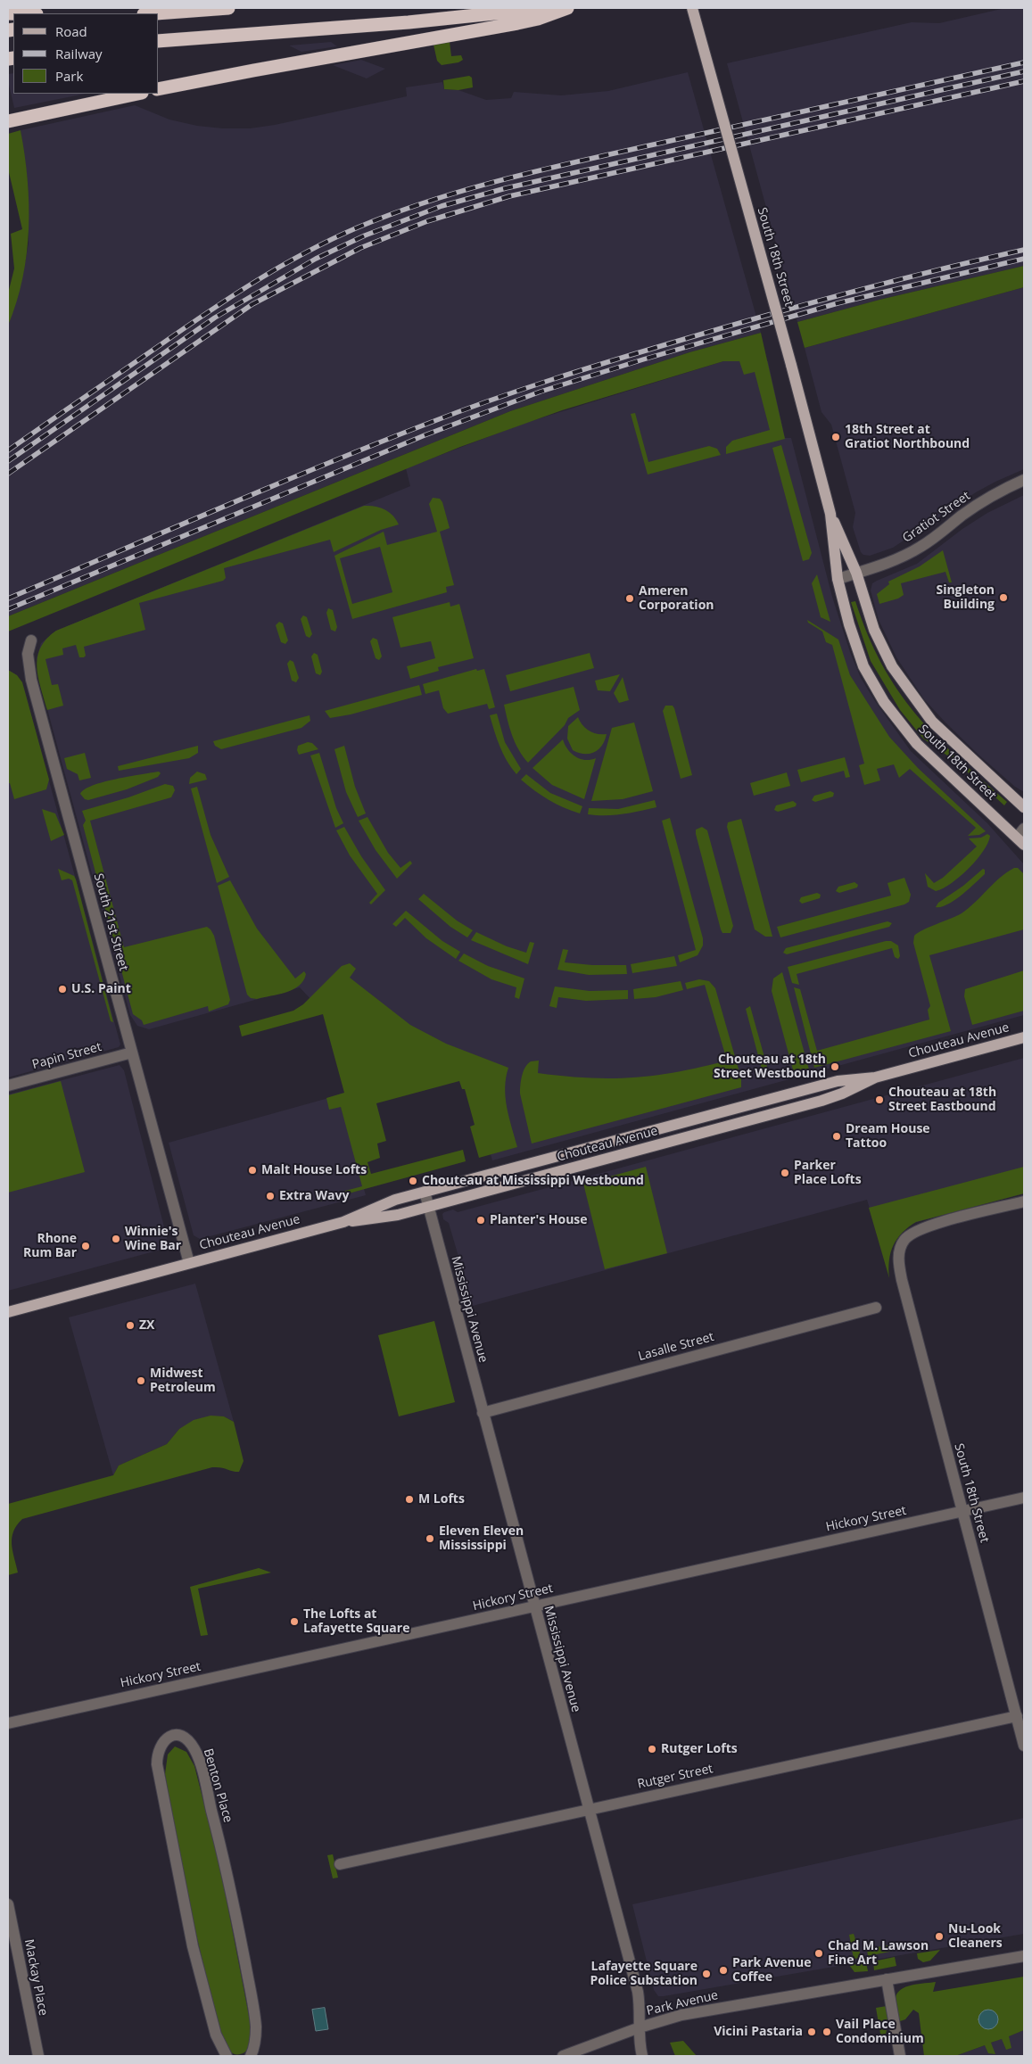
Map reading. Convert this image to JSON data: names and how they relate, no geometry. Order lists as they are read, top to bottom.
{
  "streets": {
    "main road": ["South 18th Street", "Chouteau Avenue"],
    "street": [
      "Gratiot Street",
      "South 21st Street",
      "Papin Street",
      "Mississippi Avenue",
      "Lasalle Street",
      "Hickory Street",
      "Rutger Street",
      "Benton Place",
      "Mackay Place",
      "Park Avenue"
    ]
  },
  "crossings": [
    ["South 18th Street", "Gratiot Street"],
    ["South 18th Street", "Hickory Street"],
    ["South 18th Street", "Rutger Street"],
    ["South 21st Street", "Chouteau Avenue"],
    ["South 21st Street", "Papin Street"],
    ["Chouteau Avenue", "Mississippi Avenue"],
    ["Mississippi Avenue", "Lasalle Street"],
    ["Mississippi Avenue", "Hickory Street"],
    ["Mississippi Avenue", "Rutger Street"],
    ["Mississippi Avenue", "Park Avenue"]
  ],
  "places": [
    "18th Street at Gratiot Northbound",
    "Singleton Building",
    "Ameren Corporation",
    "U.S. Paint",
    "Chouteau at 18th Street Westbound",
    "Chouteau at 18th Street Eastbound",
    "Dream House Tattoo",
    "Malt House Lofts",
    "Parker Place Lofts",
    "Chouteau at Mississippi Westbound",
    "Extra Wavy",
    "Planter's House",
    "Winnie's Wine Bar",
    "Rhone Rum Bar",
    "ZX",
    "Midwest Petroleum",
    "M Lofts",
    "Eleven Eleven Mississippi",
    "The Lofts at Lafayette Square",
    "Rutger Lofts",
    "Nu-Look Cleaners",
    "Chad M. Lawson Fine Art",
    "Park Avenue Coffee",
    "Lafayette Square Police Substation",
    "Vicini Pastaria",
    "Vail Place Condominium"
  ],
  "legend": ["Road", "Railway", "Park"]
}
